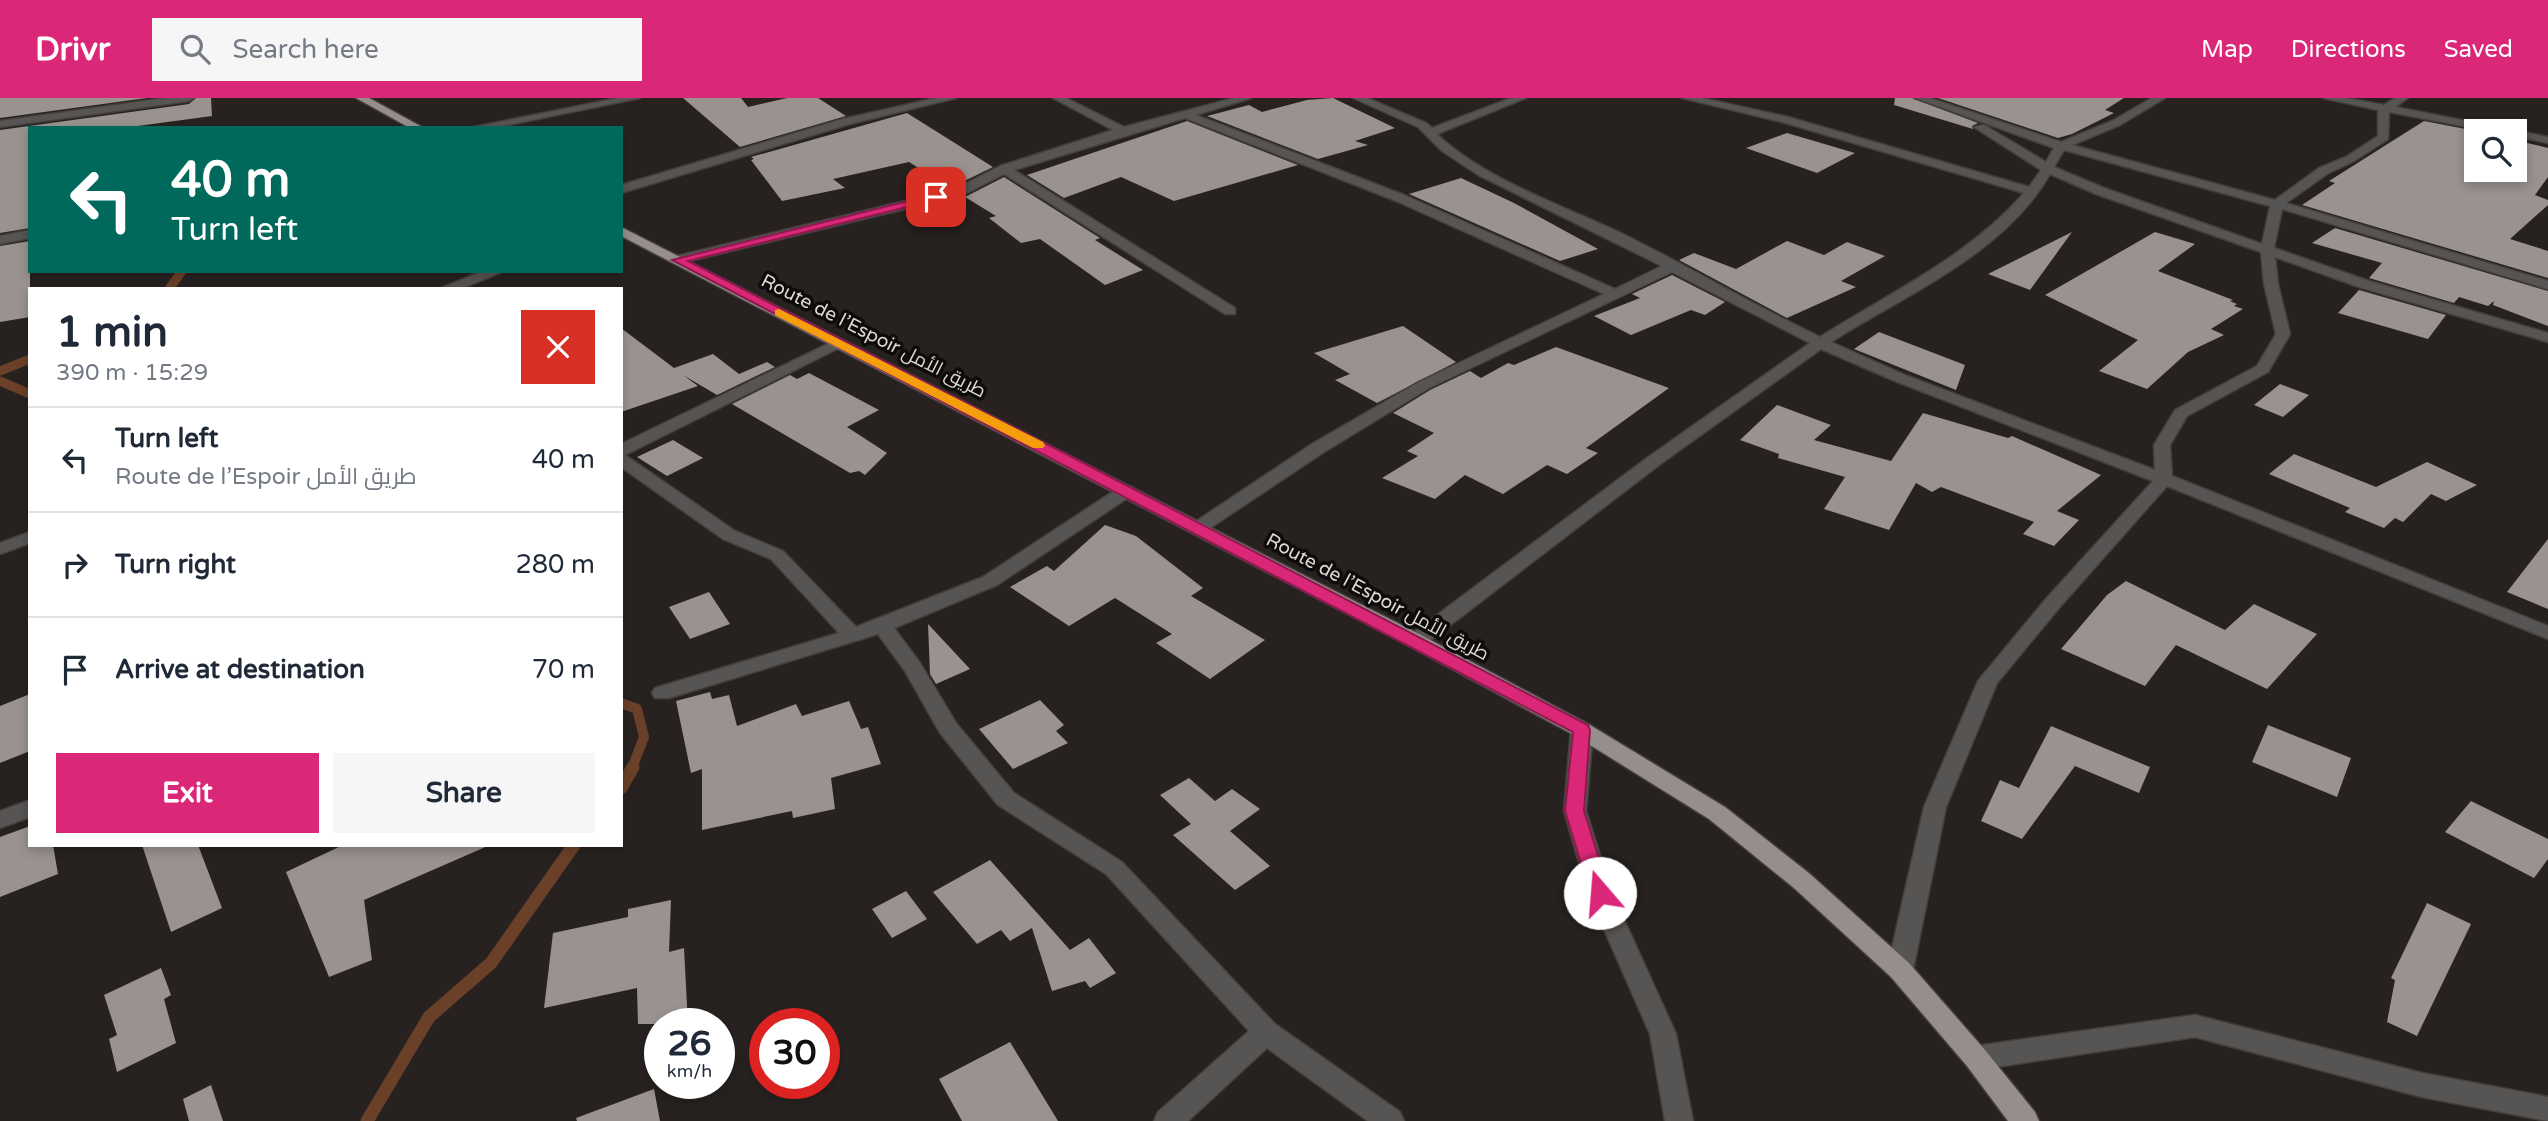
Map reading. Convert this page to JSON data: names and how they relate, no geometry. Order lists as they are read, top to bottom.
{
  "streets": {
    "highway": ["Route de l’Espoir طريق الأمل"]
  },
  "page": {
    "header": "Drivr",
    "search": "Search here",
    "nav": ["Map", "Directions", "Saved"],
    "turn": ["40 m", "Turn left"],
    "heading": ["1 min", "390 m · 15:29"],
    "list": [
      {
        "name": "Turn left",
        "note": "Route de l’Espoir طريق الأمل",
        "value": "40 m"
      },
      {
        "name": "Turn right",
        "value": "280 m"
      },
      {
        "name": "Arrive at destination",
        "value": "70 m"
      }
    ],
    "buttons": ["Exit", "Share"],
    "speed": "26 km/h",
    "limit": "30"
  }
}
